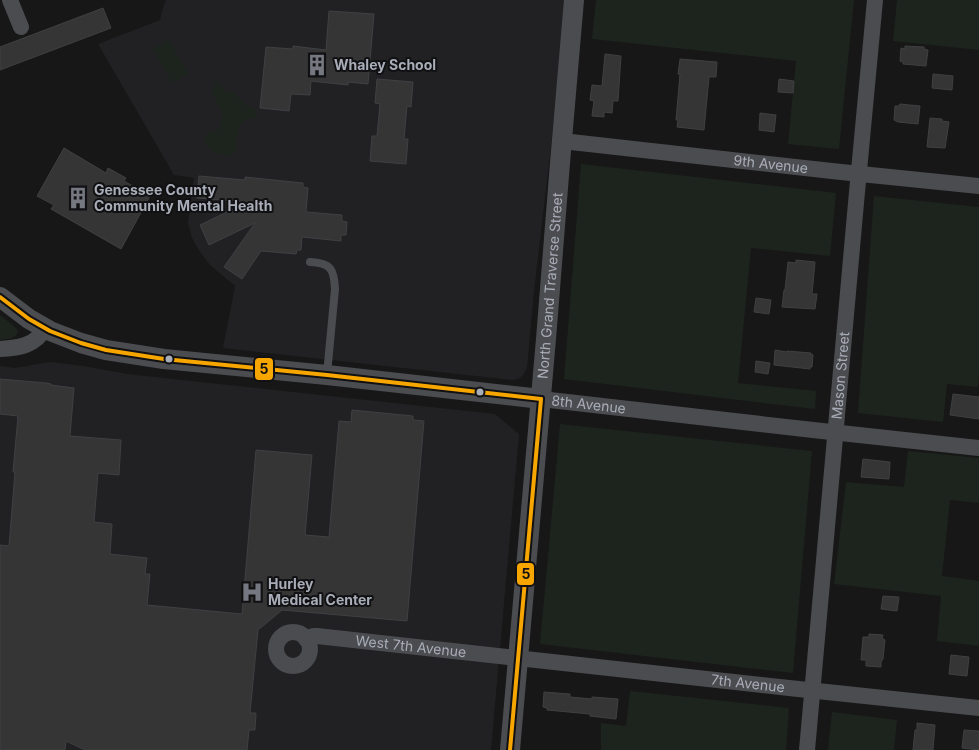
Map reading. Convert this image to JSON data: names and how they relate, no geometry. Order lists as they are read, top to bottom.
{
  "streets": {
    "street": [
      "9th Avenue",
      "North Grand Traverse Street",
      "Mason Street",
      "8th Avenue",
      "West 7th Avenue",
      "7th Avenue"
    ]
  },
  "crossings": [
    ["9th Avenue", "North Grand Traverse Street"],
    ["9th Avenue", "Mason Street"],
    ["North Grand Traverse Street", "8th Avenue"],
    ["North Grand Traverse Street", "West 7th Avenue"],
    ["North Grand Traverse Street", "7th Avenue"],
    ["Mason Street", "8th Avenue"],
    ["Mason Street", "7th Avenue"],
    ["West 7th Avenue", "7th Avenue"]
  ],
  "places": {
    "building": ["Whaley School", "Genessee County Community Mental Health"],
    "hospital": ["Hurley Medical Center"]
  },
  "lines": ["transit line 5"]
}
